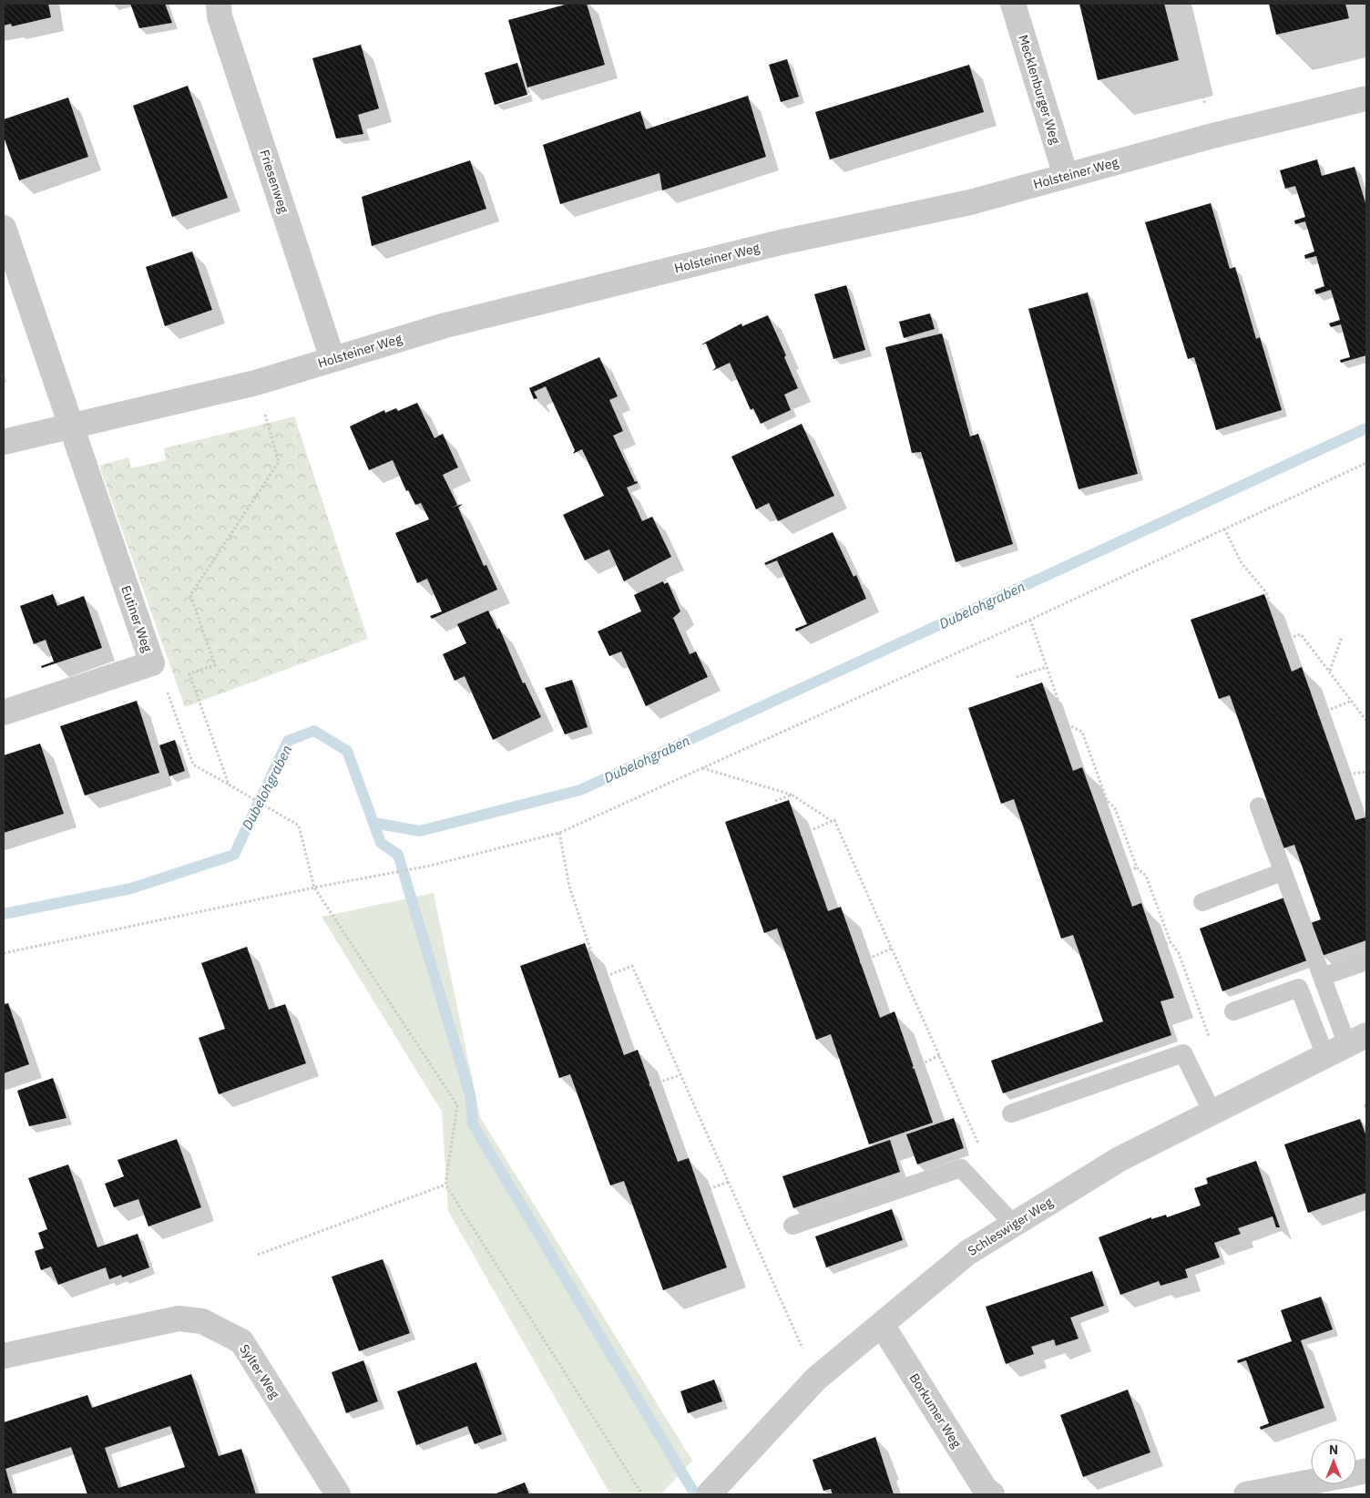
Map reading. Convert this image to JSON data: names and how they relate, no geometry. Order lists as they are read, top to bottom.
{
  "streets": {
    "street": [
      "Mecklenburger Weg",
      "Holsteiner Weg",
      "Friesenweg",
      "Eutiner Weg",
      "Schleswiger Weg",
      "Sylter Weg",
      "Borkumer Weg"
    ]
  },
  "crossings": [
    ["Mecklenburger Weg", "Holsteiner Weg"],
    ["Holsteiner Weg", "Friesenweg"],
    ["Holsteiner Weg", "Eutiner Weg"],
    ["Schleswiger Weg", "Borkumer Weg"]
  ],
  "water": ["Dubelohgraben"],
  "north": "top"
}
